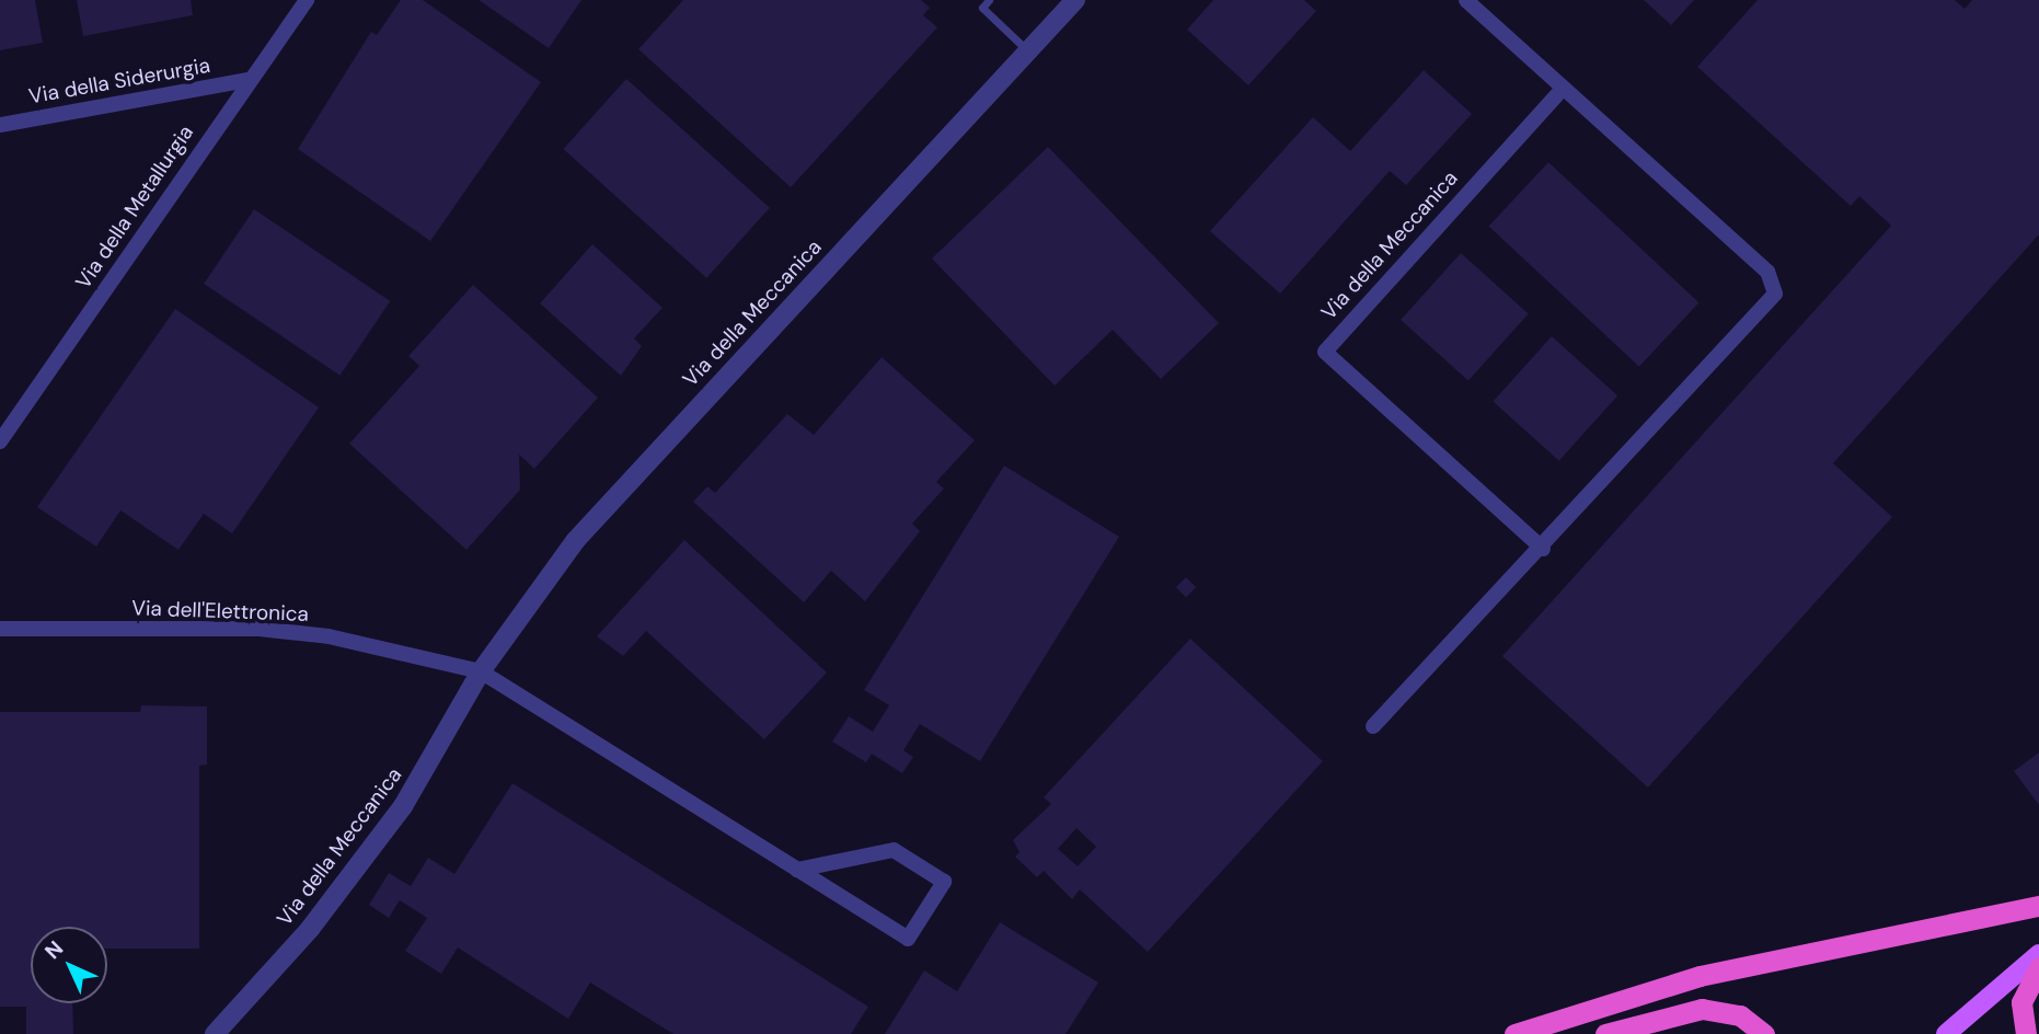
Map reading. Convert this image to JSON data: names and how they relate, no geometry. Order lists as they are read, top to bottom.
{
  "streets": {
    "street": [
      "Via della Siderurgia",
      "Via della Metallurgia",
      "Via della Meccanica",
      "Via dell'Elettronica"
    ]
  },
  "crossings": [
    ["Via della Siderurgia", "Via della Metallurgia"],
    ["Via della Meccanica", "Via dell'Elettronica"]
  ],
  "north": "top left"
}
